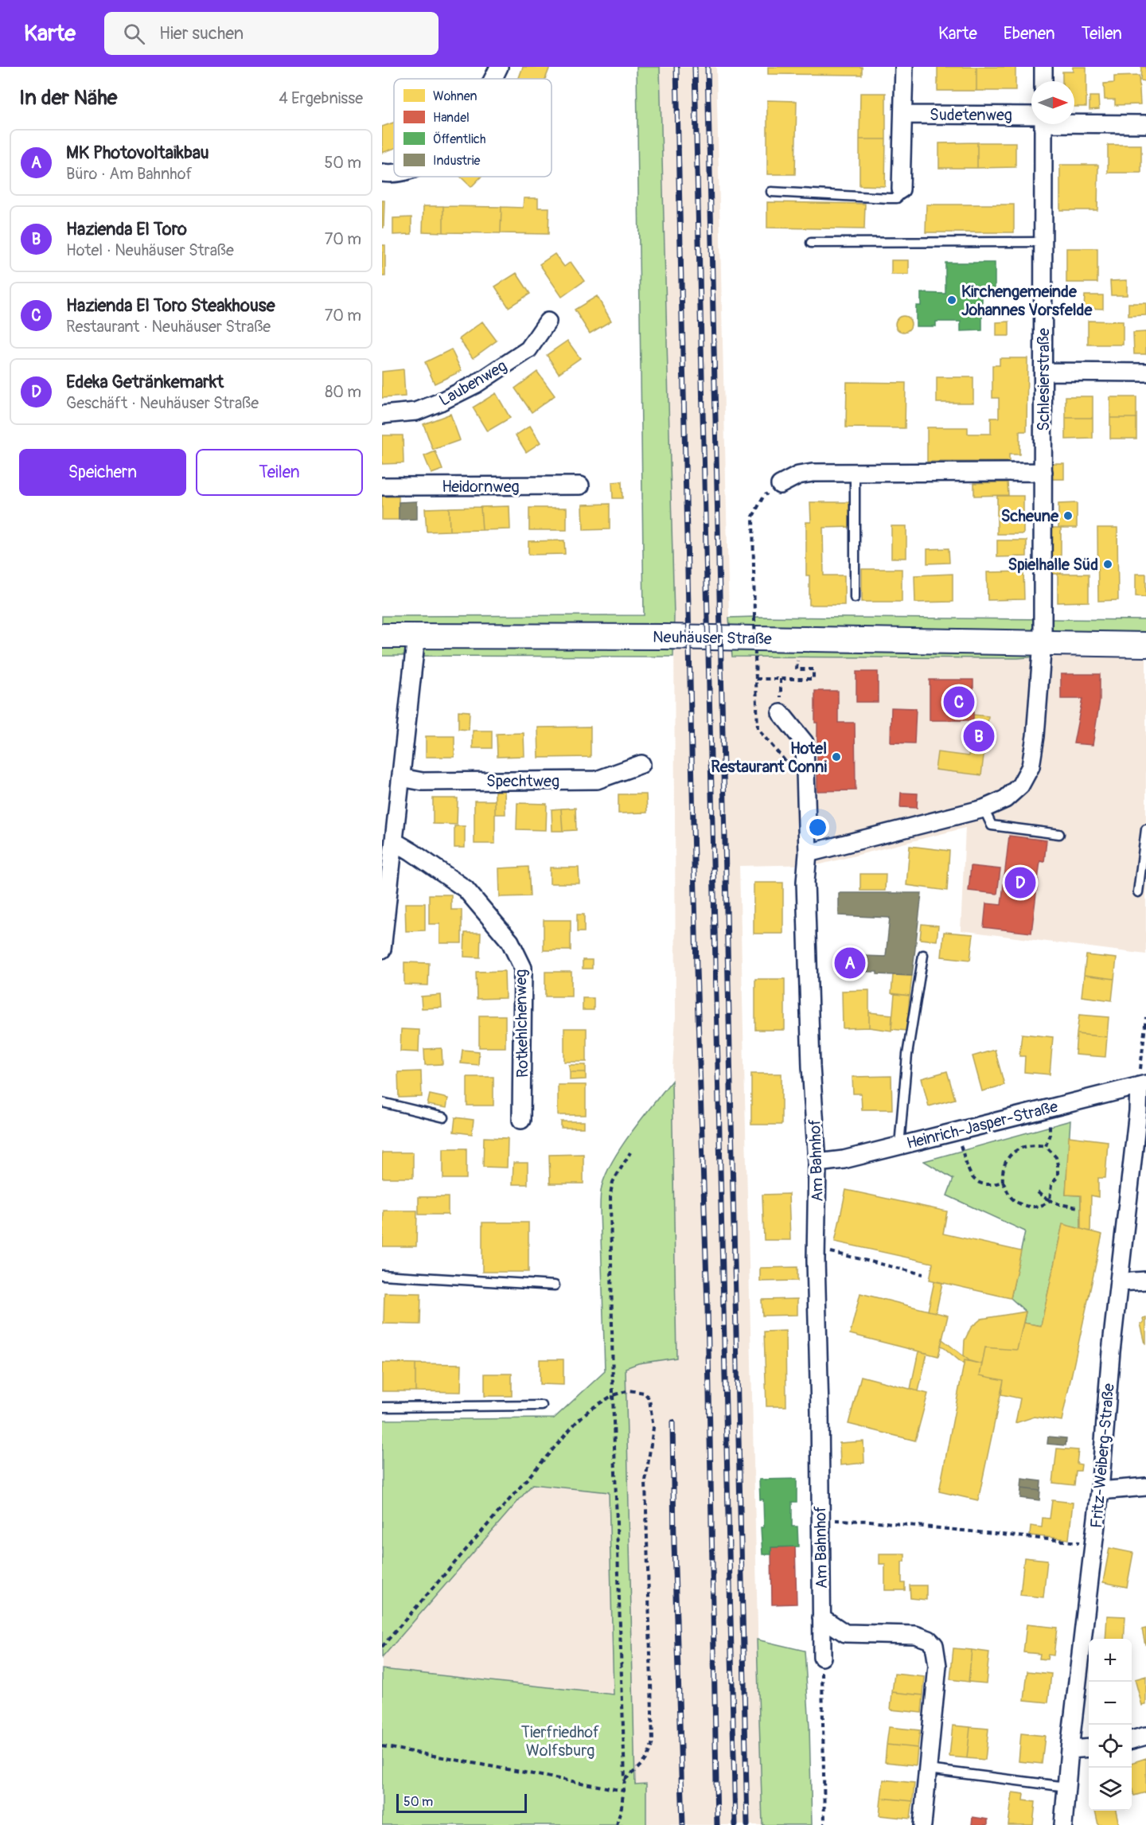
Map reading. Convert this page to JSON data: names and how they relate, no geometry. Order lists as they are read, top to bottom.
{
  "streets": {
    "main road": ["Neuhäuser Straße"],
    "street": [
      "Sudetenweg",
      "Schlesierstraße",
      "Laubenweg",
      "Heidornweg",
      "Spechtweg",
      "Rotkehlchenweg",
      "Heinrich-Jasper-Straße",
      "Am Bahnhof",
      "Fritz-Weiberg-Straße"
    ]
  },
  "crossings": [
    ["Schlesierstraße", "Neuhäuser Straße"],
    ["Heinrich-Jasper-Straße", "Am Bahnhof"],
    ["Heinrich-Jasper-Straße", "Fritz-Weiberg-Straße"]
  ],
  "parks": ["Tierfriedhof Wolfsburg"],
  "places": [
    "Kirchengemeinde Johannes Vorsfelde",
    "Scheune",
    "Spielhalle Süd",
    "Hotel Restaurant Conni"
  ],
  "legend": [
    "Wohnen",
    "Handel",
    "Öffentlich",
    "Industrie"
  ],
  "scale_bar": "50 m",
  "north": "right",
  "page": {
    "header": "Karte",
    "search": "Hier suchen",
    "nav": ["Karte", "Ebenen", "Teilen"],
    "heading": ["In der Nähe", "4 Ergebnisse"],
    "list": [
      {
        "mark": "A",
        "name": "MK Photovoltaikbau",
        "note": "Büro · Am Bahnhof",
        "value": "50 m"
      },
      {
        "mark": "B",
        "name": "Hazienda El Toro",
        "note": "Hotel · Neuhäuser Straße",
        "value": "70 m"
      },
      {
        "mark": "C",
        "name": "Hazienda El Toro Steakhouse",
        "note": "Restaurant · Neuhäuser Straße",
        "value": "70 m"
      },
      {
        "mark": "D",
        "name": "Edeka Getränkemarkt",
        "note": "Geschäft · Neuhäuser Straße",
        "value": "80 m"
      }
    ],
    "buttons": ["Speichern", "Teilen"],
    "pins": [
      "C",
      "B",
      "D",
      "A"
    ],
    "map_buttons": ["+", "−"],
    "scale": "50 m"
  }
}
